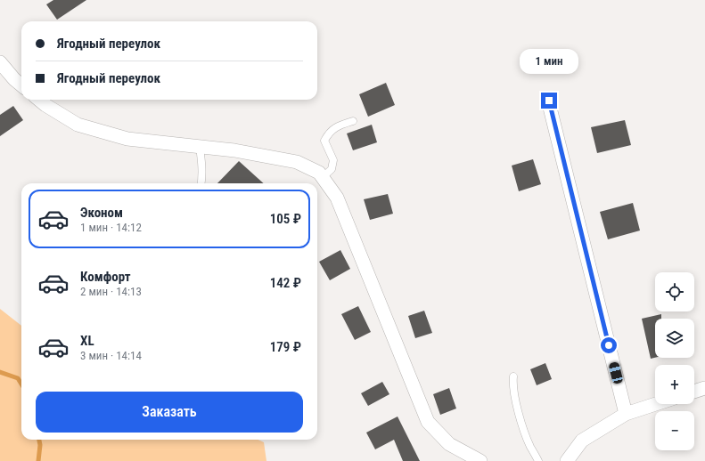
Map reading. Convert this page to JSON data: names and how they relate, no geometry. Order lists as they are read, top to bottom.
{
  "page": {
    "banner": ["Ягодный переулок", "Ягодный переулок"],
    "bubble": "1 мин",
    "list": [
      {
        "name": "Эконом",
        "note": "1 мин · 14:12",
        "value": "105 ₽"
      },
      {
        "name": "Комфорт",
        "note": "2 мин · 14:13",
        "value": "142 ₽"
      },
      {
        "name": "XL",
        "note": "3 мин · 14:14",
        "value": "179 ₽"
      }
    ],
    "map_buttons": ["+", "−"],
    "buttons": "Заказать"
  }
}
